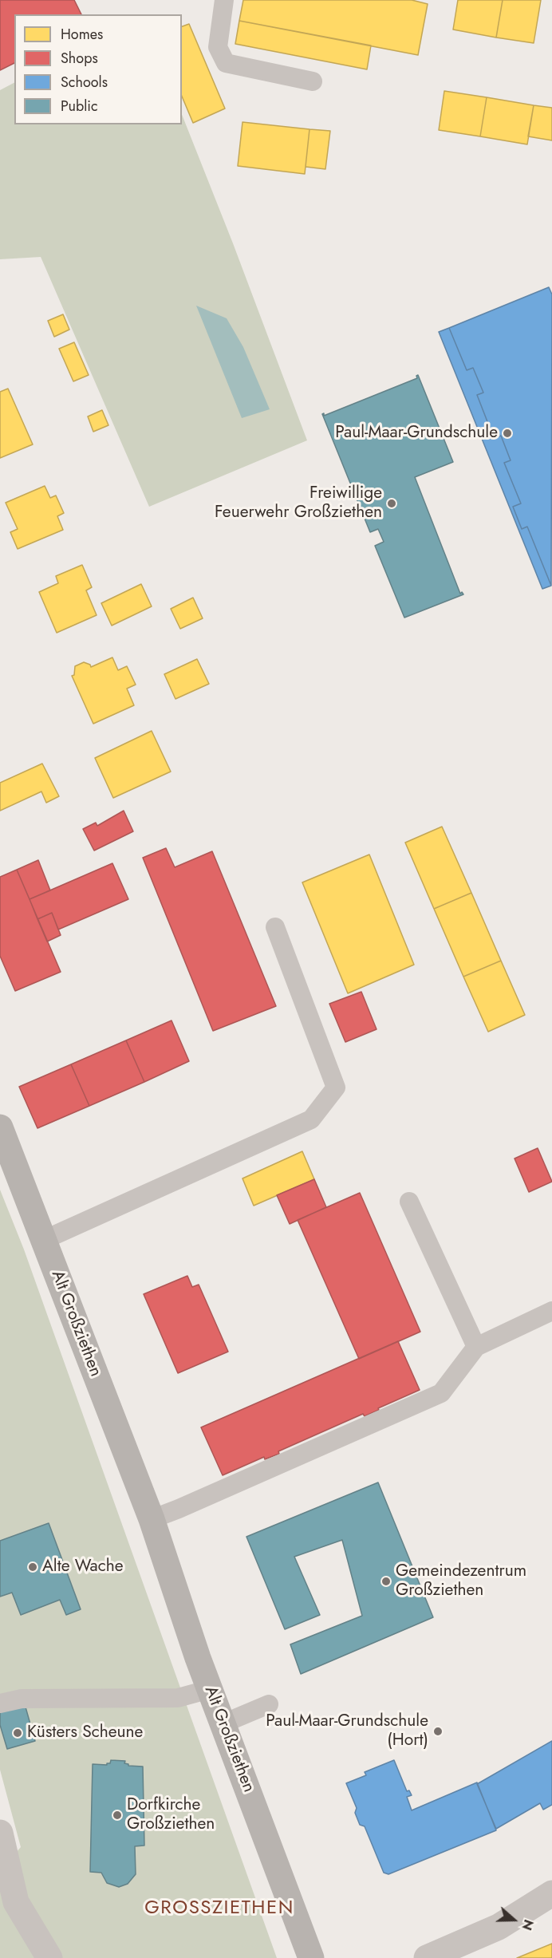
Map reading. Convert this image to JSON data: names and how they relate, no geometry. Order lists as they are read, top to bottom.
{
  "streets": {
    "street": ["Alt Großziethen"]
  },
  "districts": ["GROSSZIETHEN"],
  "places": [
    "Paul-Maar-Grundschule",
    "Freiwillige Feuerwehr Großziethen",
    "Alte Wache",
    "Gemeindezentrum Großziethen",
    "Paul-Maar-Grundschule (Hort)",
    "Küsters Scheune",
    "Dorfkirche Großziethen"
  ],
  "legend": [
    "Homes",
    "Shops",
    "Schools",
    "Public"
  ],
  "north": "right"
}
